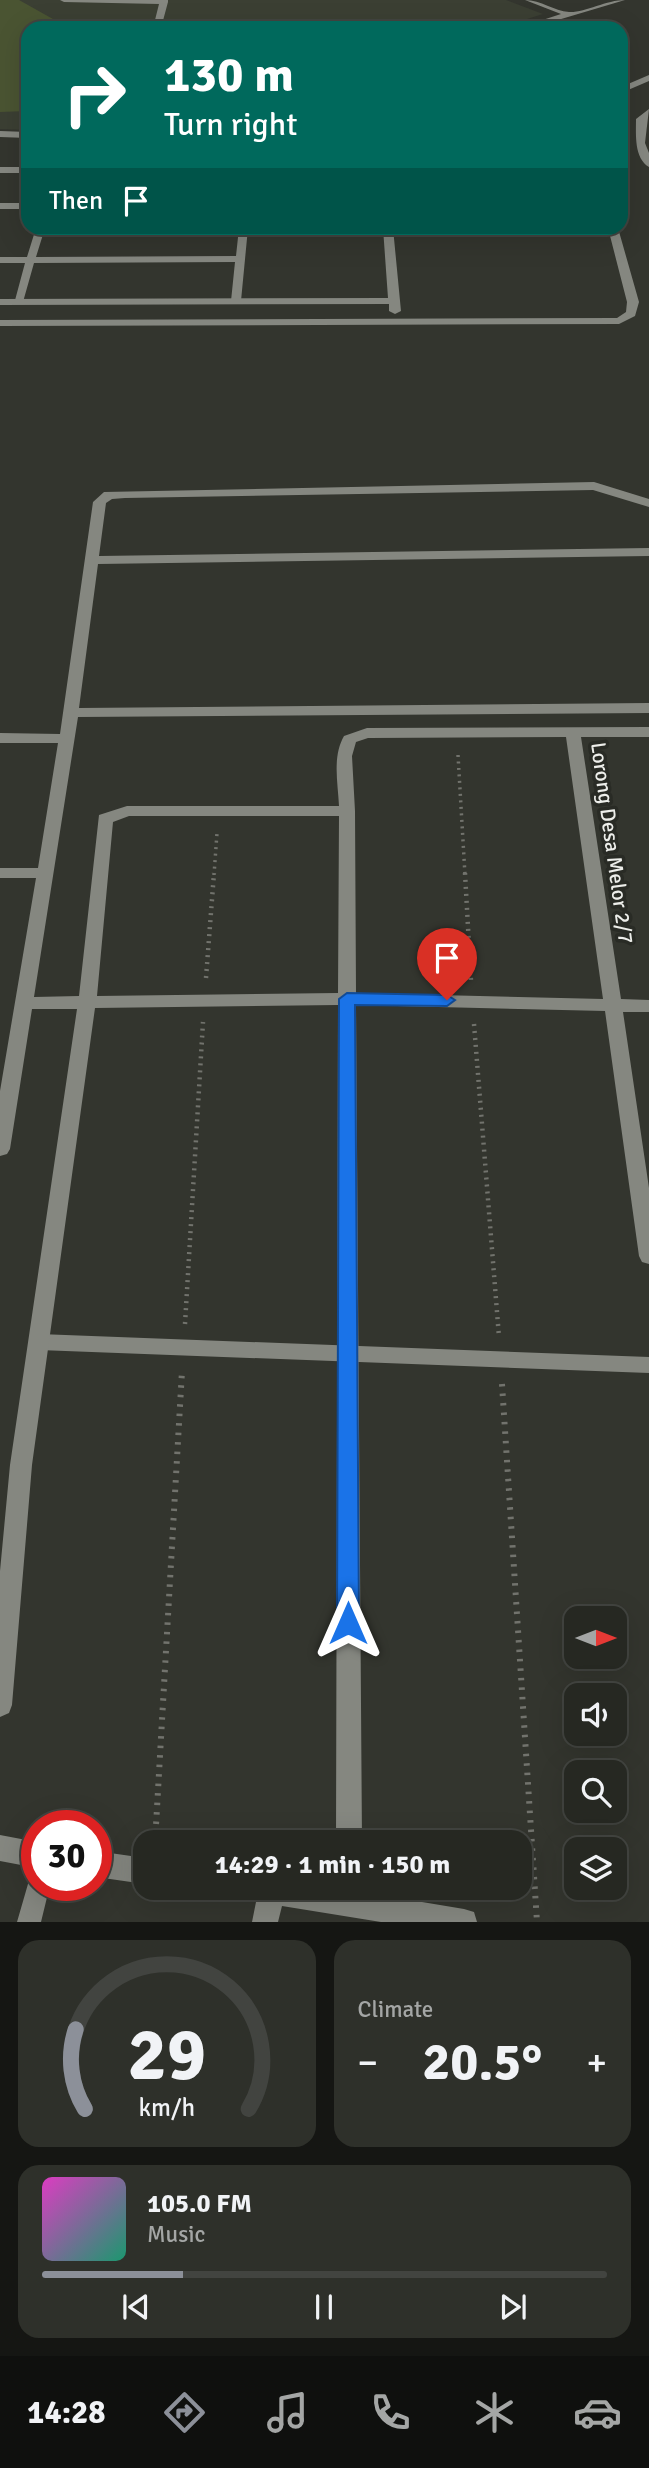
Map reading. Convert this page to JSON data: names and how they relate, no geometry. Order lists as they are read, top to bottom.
{
  "streets": {
    "street": ["Lorong Desa Melor 2/7"]
  },
  "north": "right",
  "page": {
    "turn": ["130 m", "Turn right"],
    "then": "Then",
    "limit": "30",
    "trip": "14:29 · 1 min · 150 m",
    "tile": "Climate",
    "heat": ["−", "20.5°", "+"],
    "song": ["105.0 FM", "Music"],
    "tabs": "14:28",
    "gauge": ["29", "km/h"]
  }
}
